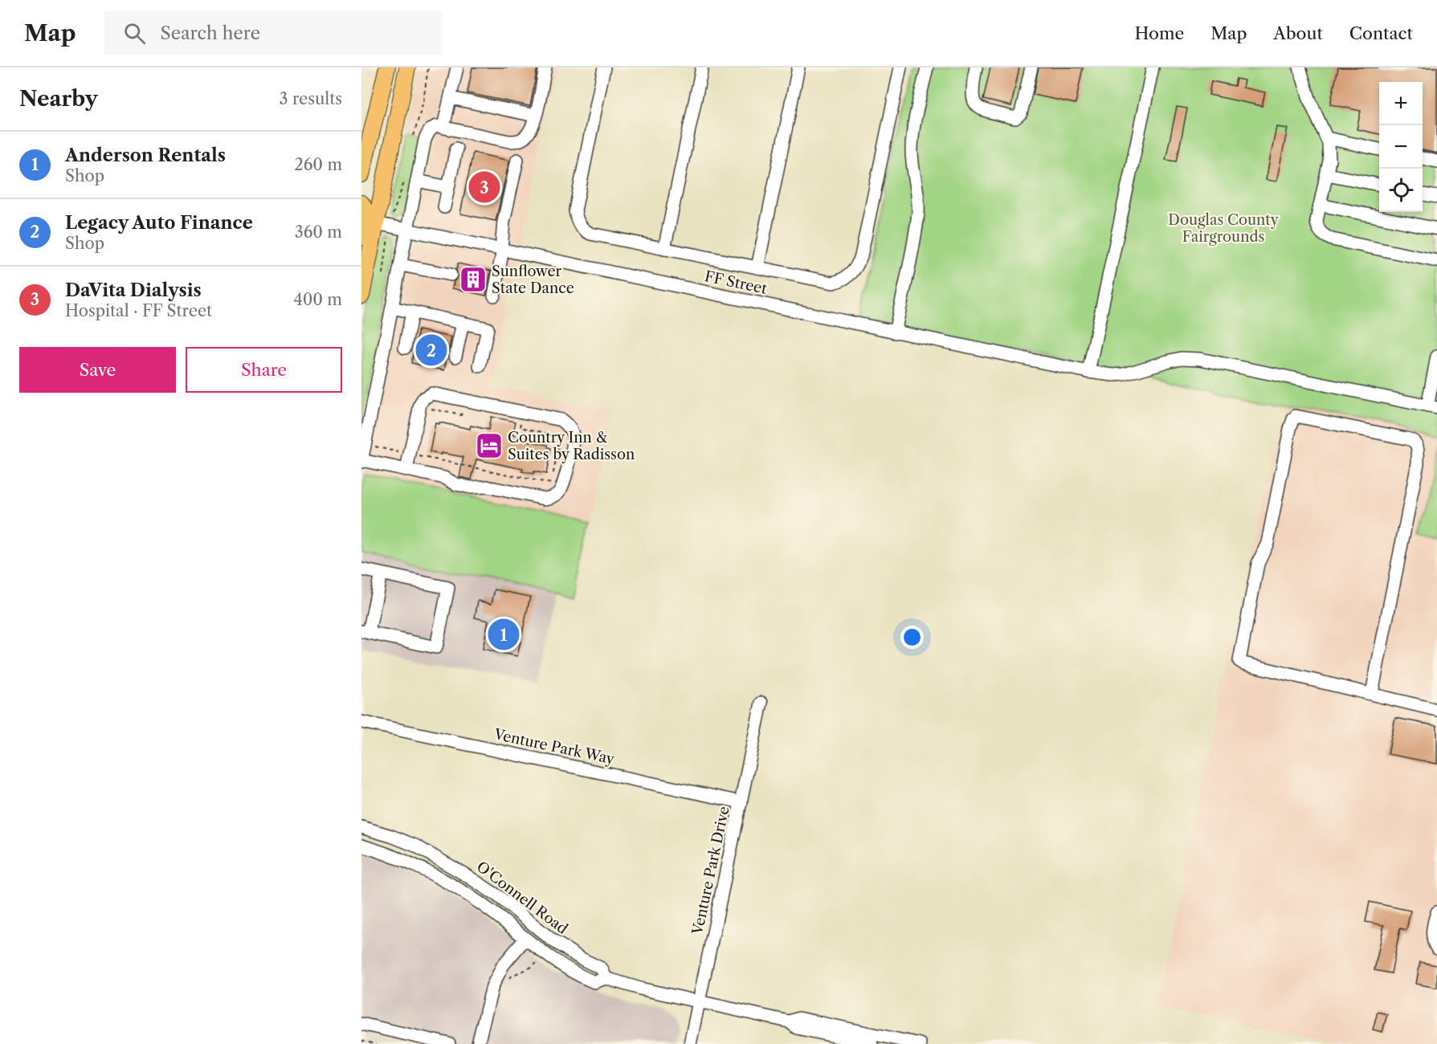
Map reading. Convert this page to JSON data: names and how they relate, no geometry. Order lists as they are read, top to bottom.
{
  "streets": {
    "street": [
      "FF Street",
      "Venture Park Way",
      "Venture Park Drive",
      "O'Connell Road"
    ]
  },
  "crossings": [
    ["Venture Park Way", "Venture Park Drive"],
    ["Venture Park Drive", "O'Connell Road"]
  ],
  "parks": ["Douglas County Fairgrounds"],
  "places": {
    "building": ["Sunflower State Dance"],
    "hotel": ["Country Inn & Suites by Radisson"]
  },
  "page": {
    "header": "Map",
    "search": "Search here",
    "nav": [
      "Home",
      "Map",
      "About",
      "Contact"
    ],
    "heading": ["Nearby", "3 results"],
    "map_buttons": ["+", "−"],
    "list": [
      {
        "mark": "1",
        "name": "Anderson Rentals",
        "note": "Shop",
        "value": "260 m"
      },
      {
        "mark": "2",
        "name": "Legacy Auto Finance",
        "note": "Shop",
        "value": "360 m"
      },
      {
        "mark": "3",
        "name": "DaVita Dialysis",
        "note": "Hospital · FF Street",
        "value": "400 m"
      }
    ],
    "pins": ["3", "2", "1"],
    "buttons": ["Save", "Share"]
  }
}
